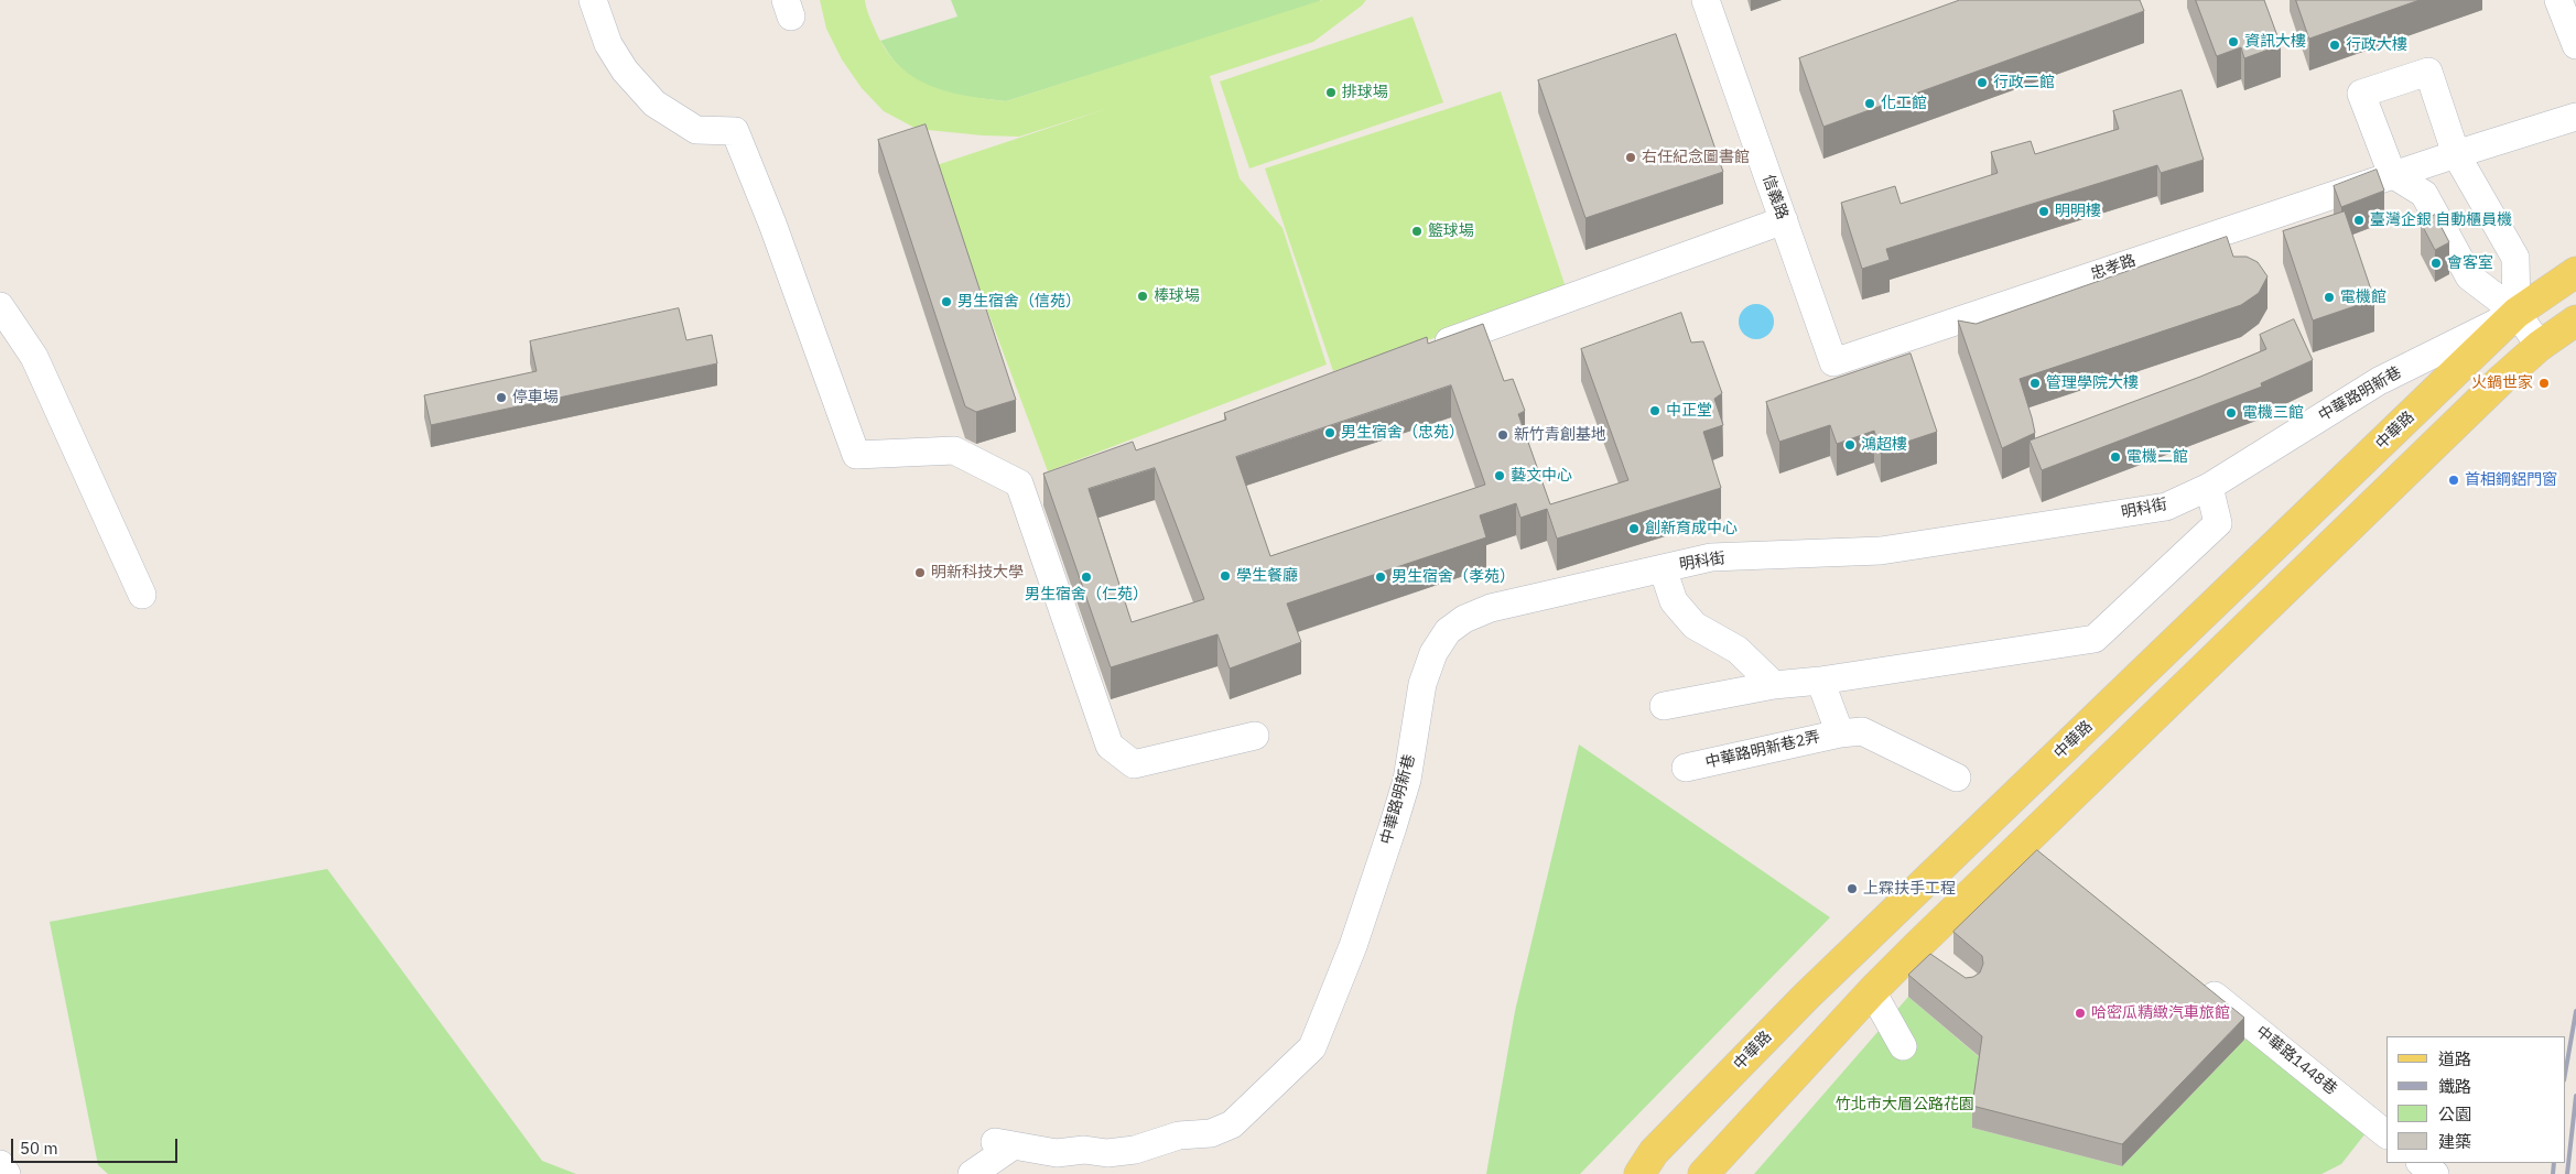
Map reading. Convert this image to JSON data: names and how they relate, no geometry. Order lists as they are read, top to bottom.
{
  "streets": {
    "main road": ["中華路"],
    "street": [
      "信義路",
      "忠孝路",
      "中華路明新巷",
      "明科街",
      "中華路明新巷2弄",
      "中華路1448巷"
    ]
  },
  "crossings": [
    ["信義路", "忠孝路"],
    ["中華路明新巷", "中華路"],
    ["中華路明新巷", "明科街"]
  ],
  "parks": ["竹北市大眉公路花園"],
  "places": [
    "資訊大樓",
    "行政大樓",
    "行政二館",
    "排球場",
    "化工館",
    "右任紀念圖書館",
    "明明樓",
    "臺灣企銀 自動櫃員機",
    "籃球場",
    "會客室",
    "棒球場",
    "電機館",
    "男生宿舍（信苑）",
    "管理學院大樓",
    "火鍋世家",
    "停車場",
    "中正堂",
    "電機三館",
    "男生宿舍（忠苑）",
    "新竹青創基地",
    "鴻超樓",
    "電機二館",
    "藝文中心",
    "首相鋼鋁門窗",
    "創新育成中心",
    "明新科技大學",
    "學生餐廳",
    "男生宿舍（仁苑）",
    "男生宿舍（孝苑）",
    "上霖扶手工程",
    "哈密瓜精緻汽車旅館"
  ],
  "legend": [
    "道路",
    "鐵路",
    "公園",
    "建築"
  ],
  "scale_bar": "50 m"
}
